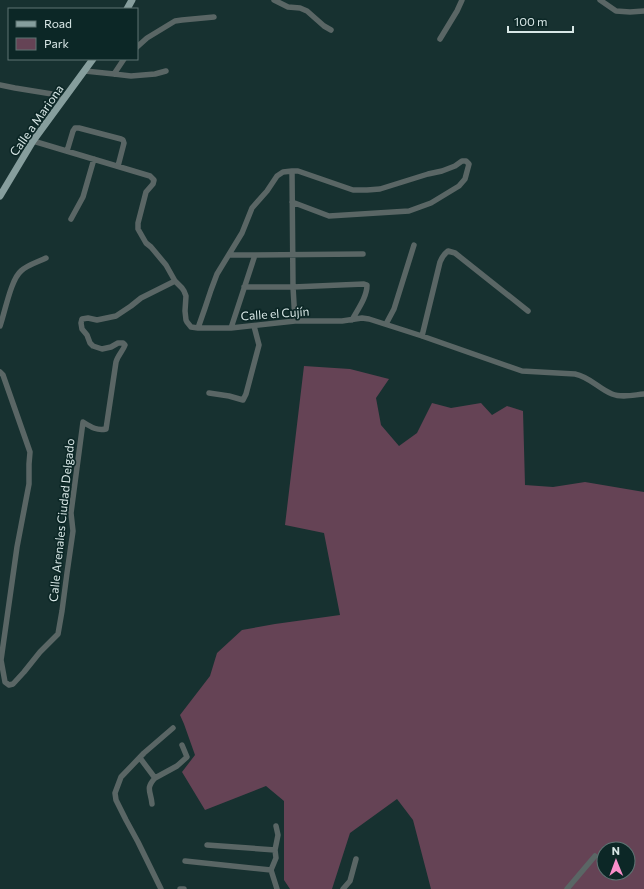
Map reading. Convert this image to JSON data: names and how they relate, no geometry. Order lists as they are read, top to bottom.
{
  "streets": {
    "main road": ["Calle a Mariona"],
    "street": ["Calle el Cujín", "Calle Arenales Ciudad Delgado"]
  },
  "legend": ["Road", "Park"],
  "scale_bar": "100 m",
  "north": "top"
}
